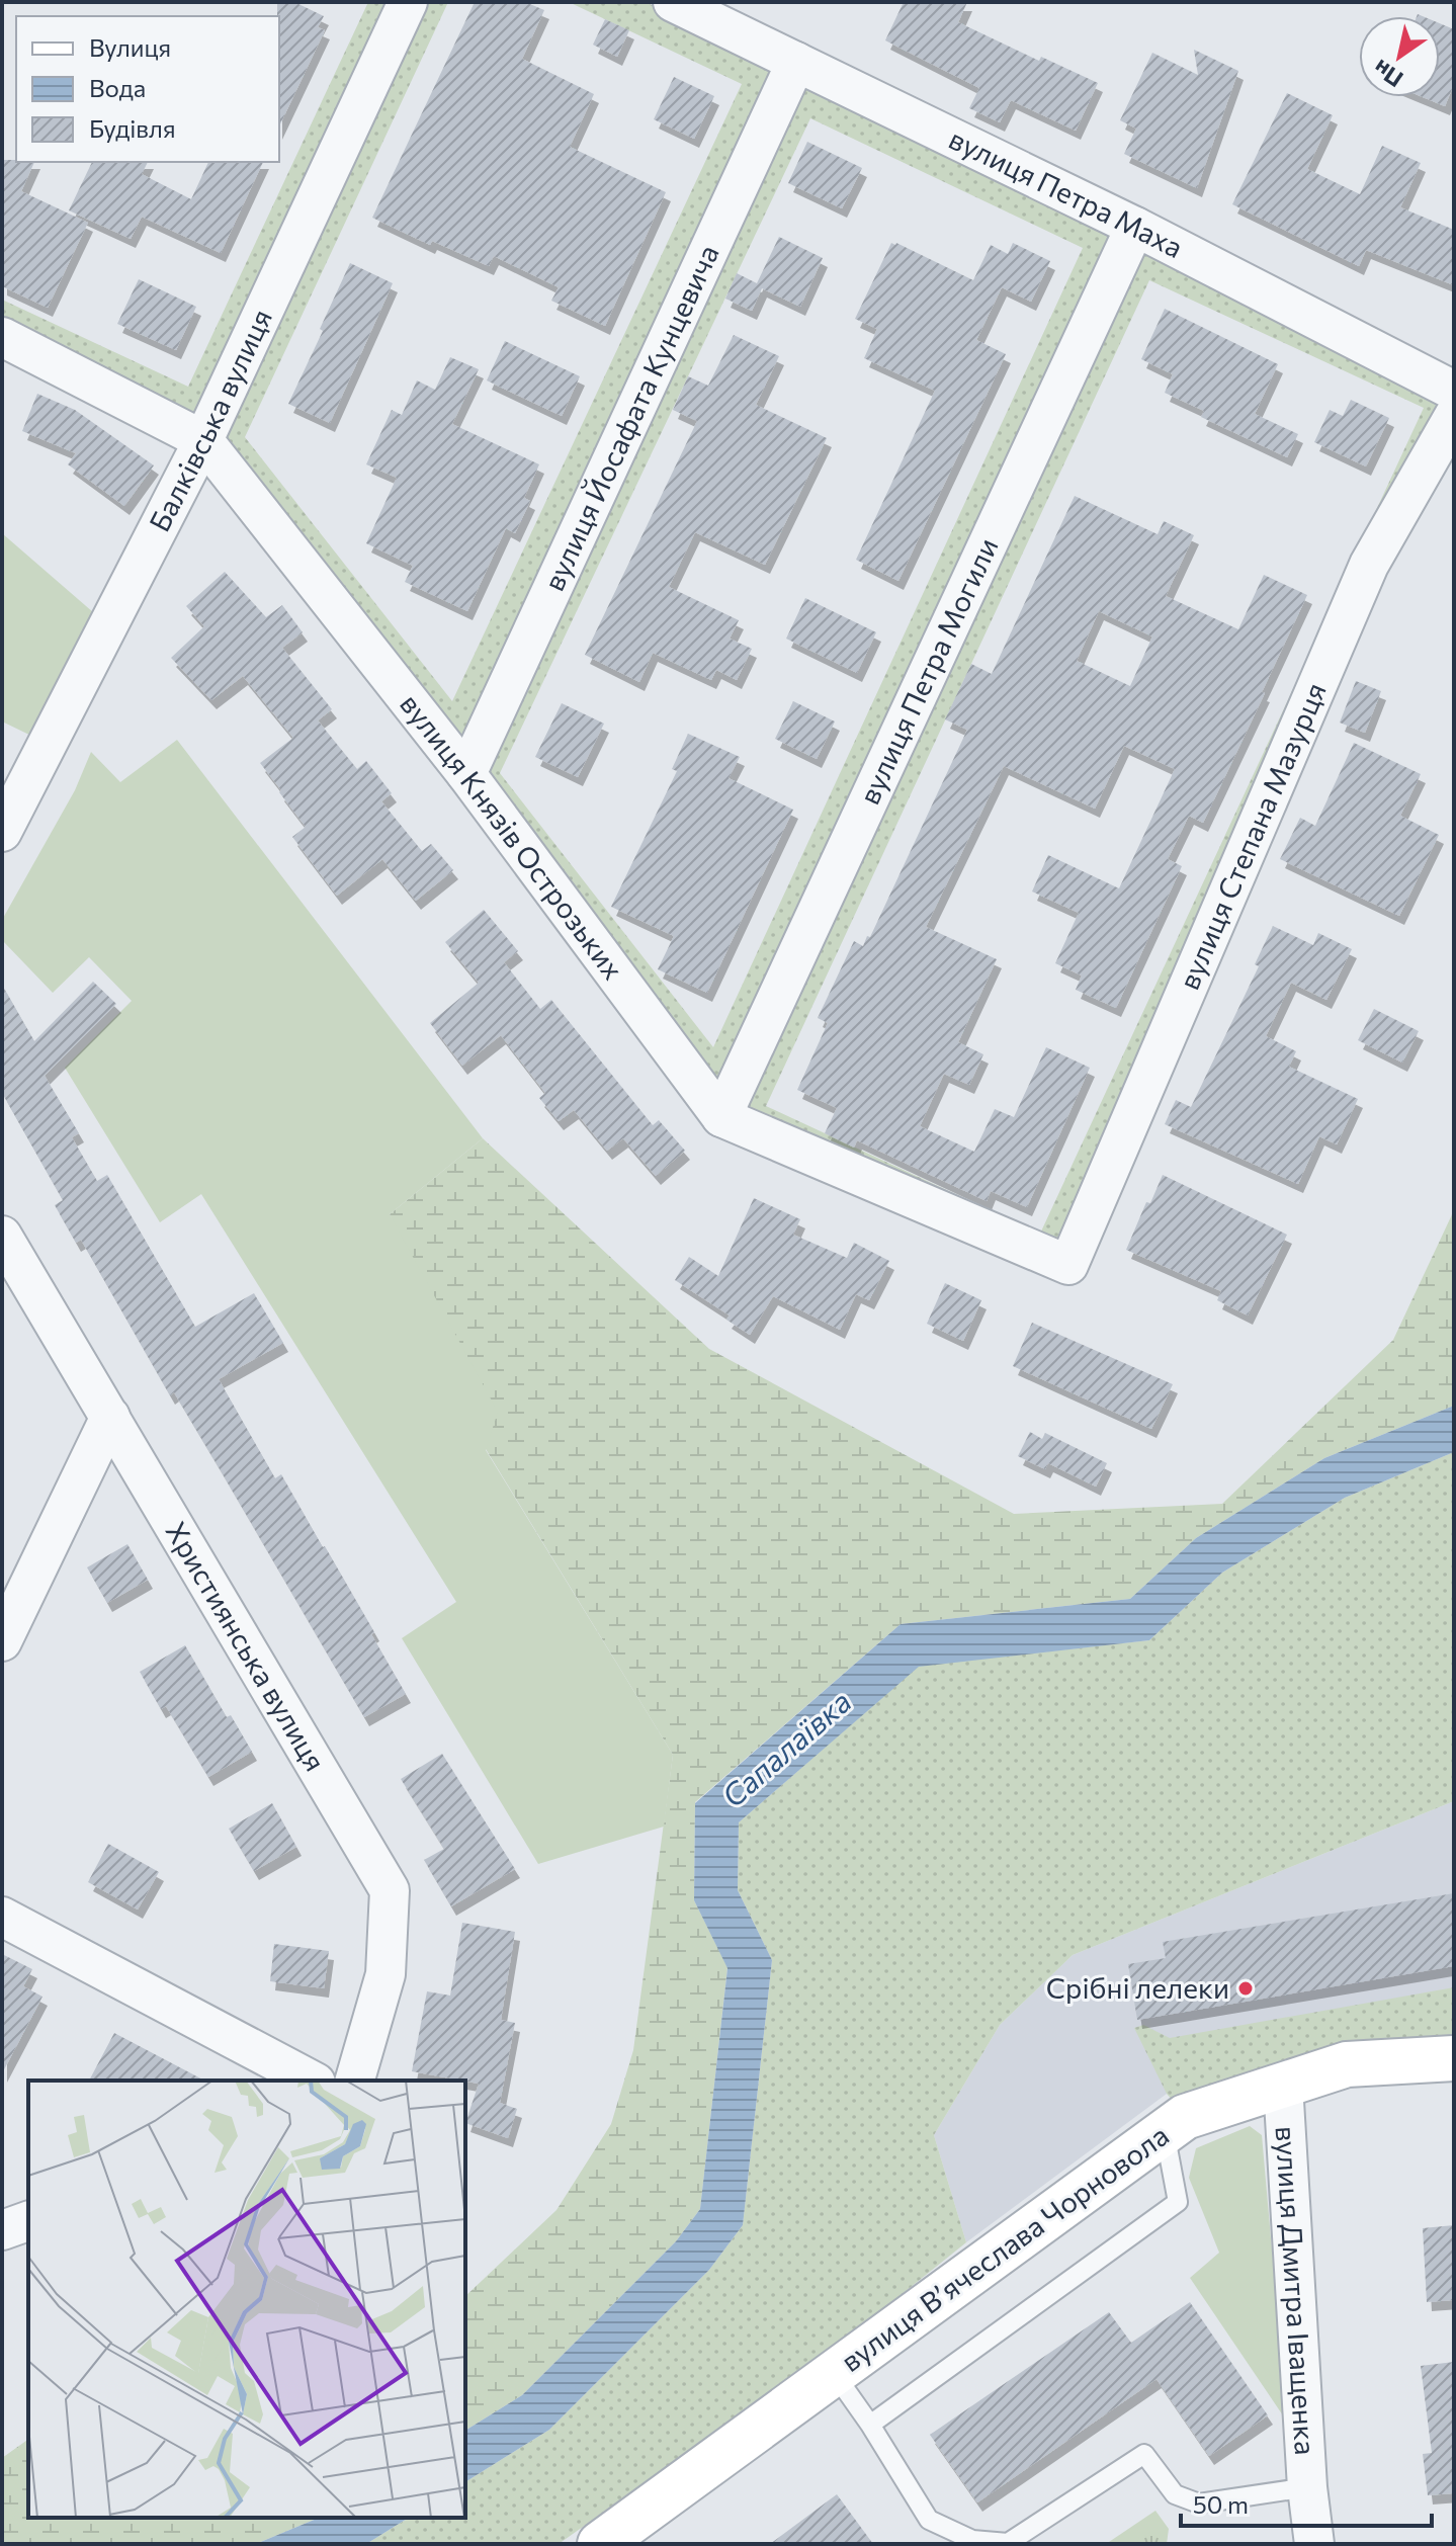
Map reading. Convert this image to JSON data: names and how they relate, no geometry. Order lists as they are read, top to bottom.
{
  "streets": {
    "street": [
      "вулиця Петра Маха",
      "вулиця Йосафата Кунцевича",
      "Балківська вулиця",
      "вулиця Петра Могили",
      "вулиця Степана Мазурця",
      "вулиця Князів Острозьких",
      "Християнська вулиця",
      "вулиця Вʼячеслава Чорновола",
      "вулиця Дмитра Іващенка"
    ]
  },
  "crossings": [
    ["вулиця Петра Маха", "вулиця Йосафата Кунцевича"],
    ["вулиця Петра Маха", "вулиця Петра Могили"],
    ["вулиця Йосафата Кунцевича", "вулиця Князів Острозьких"],
    ["Балківська вулиця", "вулиця Князів Острозьких"],
    ["вулиця Петра Могили", "вулиця Степана Мазурця"],
    ["вулиця Петра Могили", "вулиця Князів Острозьких"],
    ["вулиця Степана Мазурця", "вулиця Князів Острозьких"],
    ["вулиця Вʼячеслава Чорновола", "вулиця Дмитра Іващенка"]
  ],
  "water": ["Сапалаївка"],
  "places": ["Срібні лелеки"],
  "legend": ["Вулиця", "Вода", "Будівля"],
  "scale_bar": "50 m",
  "north": "bottom left"
}
